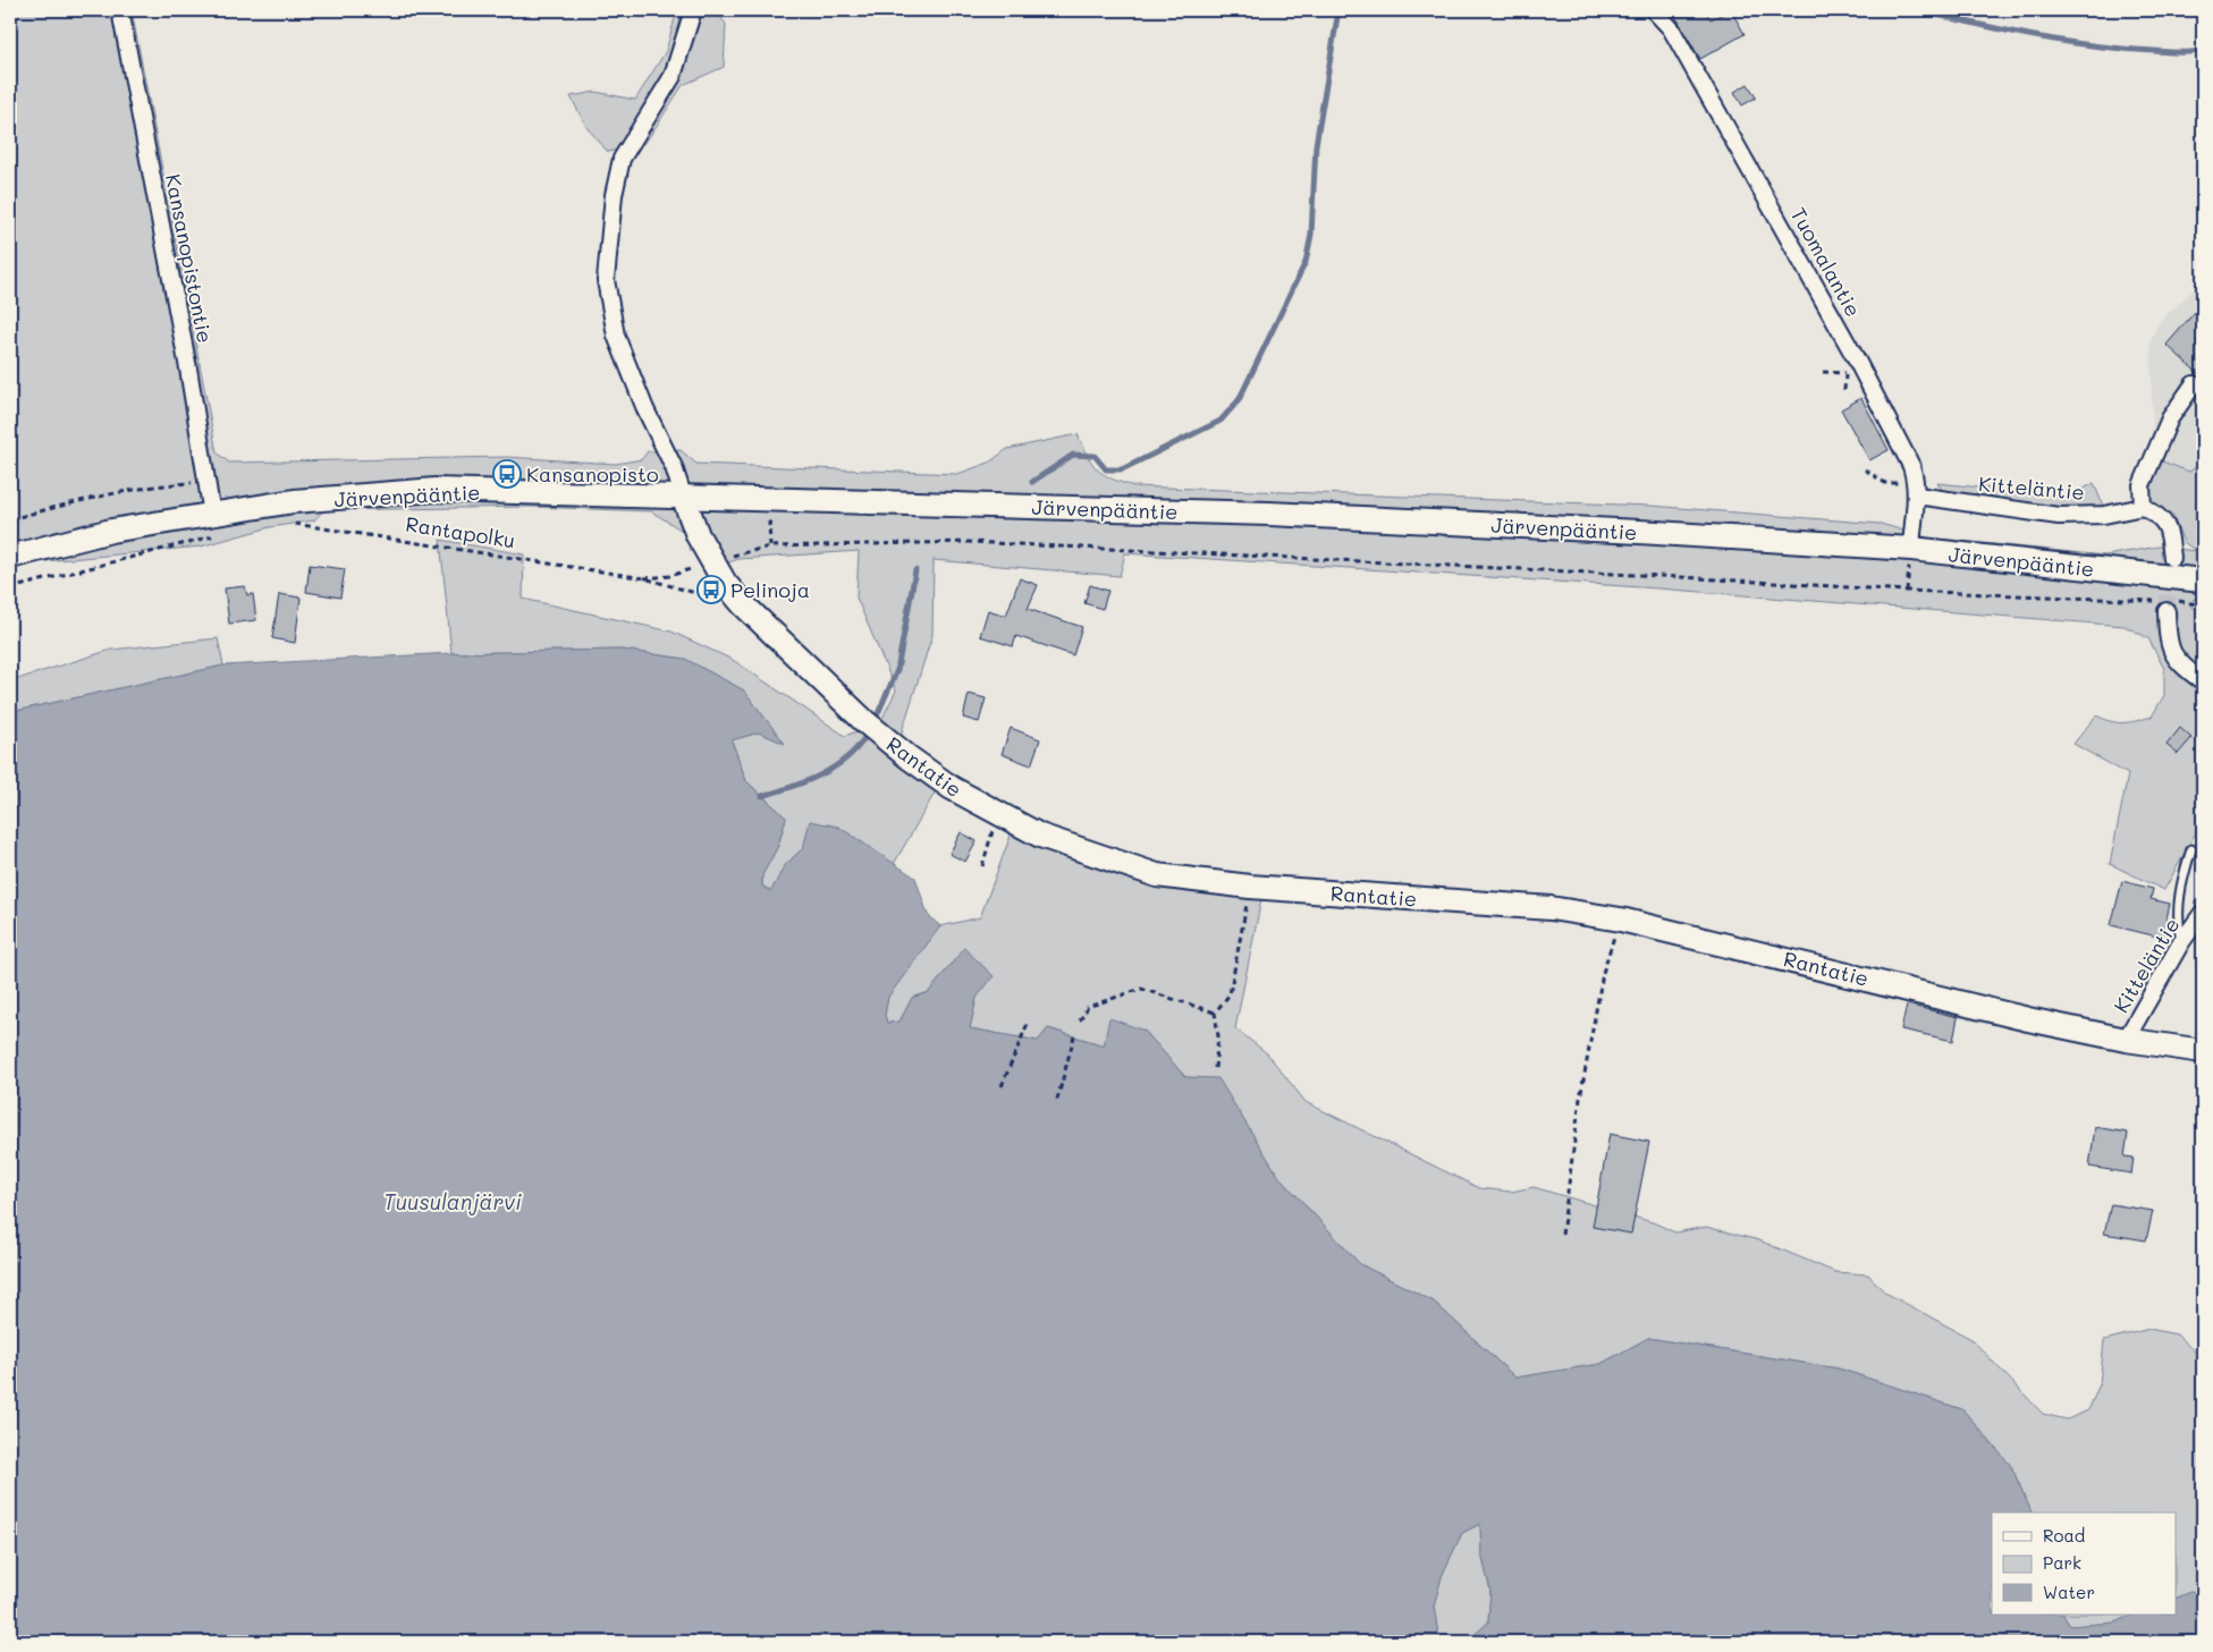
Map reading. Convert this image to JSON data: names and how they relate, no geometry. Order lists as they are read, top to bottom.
{
  "streets": {
    "main road": ["Järvenpääntie", "Rantatie"],
    "street": ["Kansanopistontie", "Tuomalantie", "Kitteläntie"],
    "path": ["Rantapolku"]
  },
  "crossings": [
    ["Kansanopistontie", "Järvenpääntie"],
    ["Tuomalantie", "Kitteläntie"],
    ["Tuomalantie", "Järvenpääntie"],
    ["Kitteläntie", "Rantatie"],
    ["Järvenpääntie", "Rantatie"],
    ["Rantapolku", "Rantatie"]
  ],
  "water": ["Tuusulanjärvi"],
  "places": {
    "bus stop": ["Kansanopisto", "Pelinoja"]
  },
  "legend": ["Road", "Park", "Water"]
}
